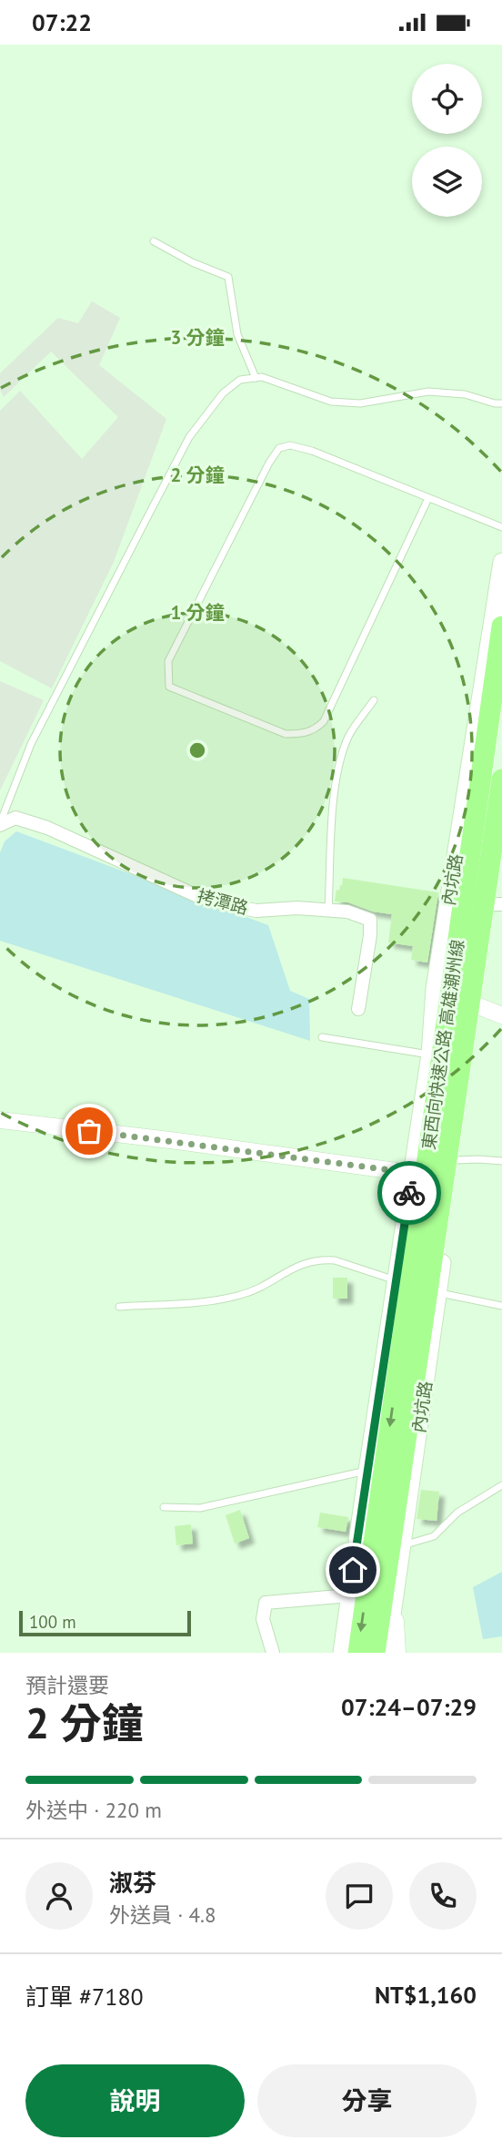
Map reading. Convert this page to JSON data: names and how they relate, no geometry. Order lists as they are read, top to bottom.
{
  "streets": {
    "highway": ["東西向快速公路 高雄潮州線"],
    "main road": ["內坑路"],
    "street": ["拷潭路"]
  },
  "scale_bar": "100 m",
  "page": {
    "status": "07:22",
    "scale": "100 m",
    "heading": ["2 分鐘", "預計還要", "07:24–07:29"],
    "panel": [
      "淑芬",
      "外送員 · 4.8",
      "訂單 #7180",
      "NT$1,160"
    ],
    "bar": "外送中 · 220 m",
    "buttons": ["說明", "分享"]
  },
  "rings": ["3 分鐘", "2 分鐘", "1 分鐘"]
}
